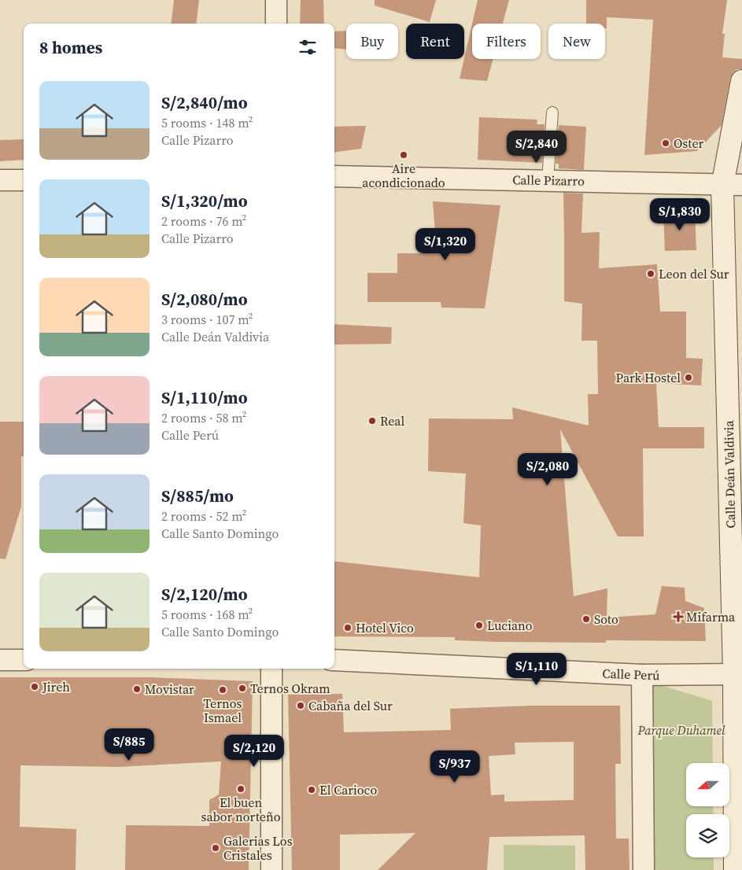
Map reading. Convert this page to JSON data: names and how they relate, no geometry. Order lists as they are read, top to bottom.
{
  "streets": {
    "street": ["Calle Pizarro", "Calle Deán Valdivia", "Calle Perú"]
  },
  "crossings": [
    ["Calle Pizarro", "Calle Deán Valdivia"],
    ["Calle Deán Valdivia", "Calle Perú"]
  ],
  "parks": ["Parque Duhamel"],
  "places": {
    "other": [
      "Oster",
      "Aire acondicionado",
      "Leon del Sur",
      "Park Hostel",
      "Real",
      "Soto",
      "Luciano",
      "Hotel Vico",
      "Jireh",
      "Ternos Okram",
      "Movistar",
      "Ternos Ismael",
      "Cabaña del Sur",
      "El buen sabor norteño",
      "El Carioco",
      "Galerias Los Cristales"
    ],
    "health": ["Mifarma"]
  },
  "north": "left",
  "page": {
    "chip": [
      "Buy",
      "Rent",
      "Filters",
      "New"
    ],
    "heading": "8 homes",
    "list": [
      {
        "name": "S/2,840/mo",
        "note": "5 rooms · 148 m² · Calle Pizarro"
      },
      {
        "name": "S/1,320/mo",
        "note": "2 rooms · 76 m² · Calle Pizarro"
      },
      {
        "name": "S/2,080/mo",
        "note": "3 rooms · 107 m² · Calle Deán Valdivia"
      },
      {
        "name": "S/1,110/mo",
        "note": "2 rooms · 58 m² · Calle Perú"
      },
      {
        "name": "S/885/mo",
        "note": "2 rooms · 52 m² · Calle Santo Domingo"
      },
      {
        "name": "S/2,120/mo",
        "note": "5 rooms · 168 m² · Calle Santo Domingo"
      }
    ],
    "price": [
      "S/2,840",
      "S/1,830",
      "S/1,320",
      "S/2,080",
      "S/1,110",
      "S/885",
      "S/2,120",
      "S/937"
    ]
  }
}
